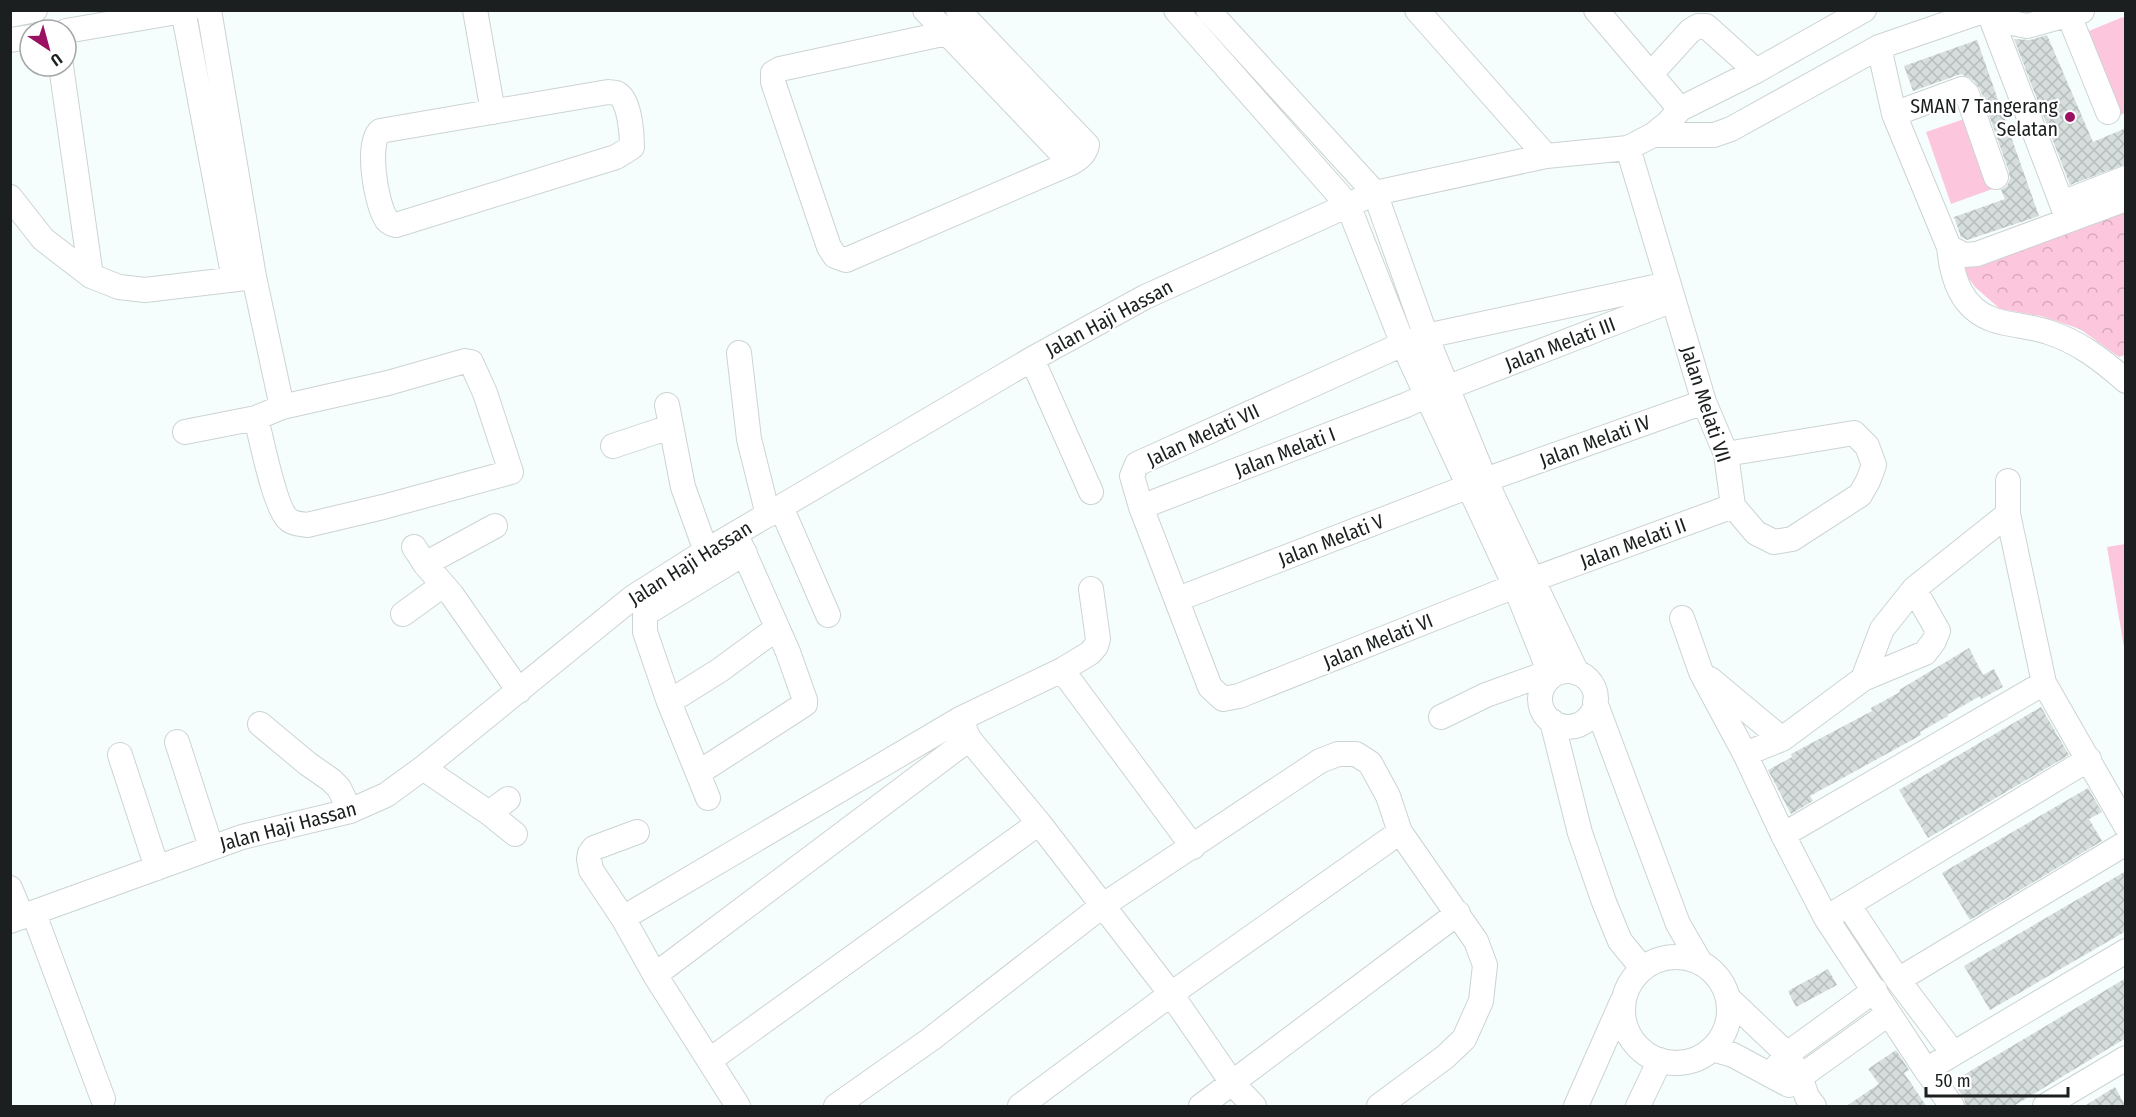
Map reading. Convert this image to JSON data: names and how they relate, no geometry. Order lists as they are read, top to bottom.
{
  "streets": {
    "street": [
      "Jalan Haji Hassan",
      "Jalan Melati III",
      "Jalan Melati VII",
      "Jalan Melati IV",
      "Jalan Melati I",
      "Jalan Melati V",
      "Jalan Melati II",
      "Jalan Melati VI"
    ]
  },
  "crossings": [
    ["Jalan Haji Hassan", "Jalan Melati VII"],
    ["Jalan Melati III", "Jalan Melati VII"],
    ["Jalan Melati III", "Jalan Melati I"],
    ["Jalan Melati VII", "Jalan Melati IV"],
    ["Jalan Melati VII", "Jalan Melati I"],
    ["Jalan Melati VII", "Jalan Melati V"],
    ["Jalan Melati VII", "Jalan Melati II"],
    ["Jalan Melati VII", "Jalan Melati VI"],
    ["Jalan Melati IV", "Jalan Melati V"],
    ["Jalan Melati II", "Jalan Melati VI"]
  ],
  "places": ["SMAN 7 Tangerang Selatan"],
  "scale_bar": "50 m",
  "north": "bottom right"
}
